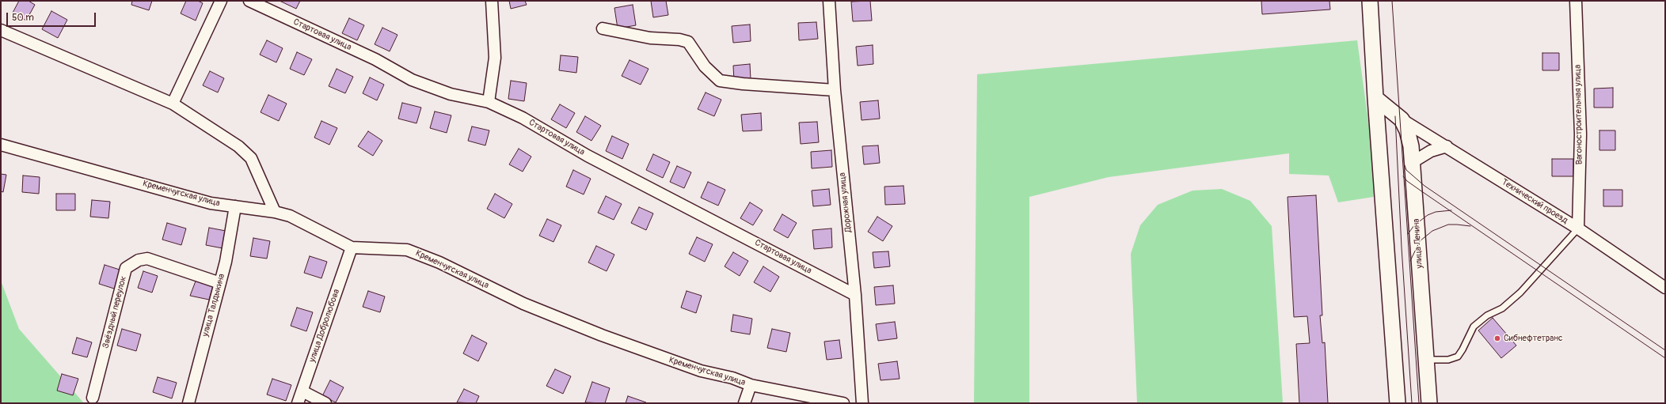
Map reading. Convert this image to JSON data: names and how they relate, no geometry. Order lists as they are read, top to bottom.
{
  "streets": {
    "main road": ["улица Ленина"],
    "street": [
      "Стартовая улица",
      "Вагоностроительная улица",
      "Кременчугская улица",
      "Технический проезд",
      "Дорожная улица",
      "улица Талдыкина",
      "Звёздный переулок",
      "улица Добролюбова"
    ]
  },
  "crossings": [
    ["Стартовая улица", "Дорожная улица"],
    ["Вагоностроительная улица", "Технический проезд"],
    ["Кременчугская улица", "улица Талдыкина"],
    ["Кременчугская улица", "улица Добролюбова"],
    ["Технический проезд", "улица Ленина"],
    ["улица Талдыкина", "Звёздный переулок"]
  ],
  "places": ["Сибнефтетранс"],
  "scale_bar": "50 m"
}
